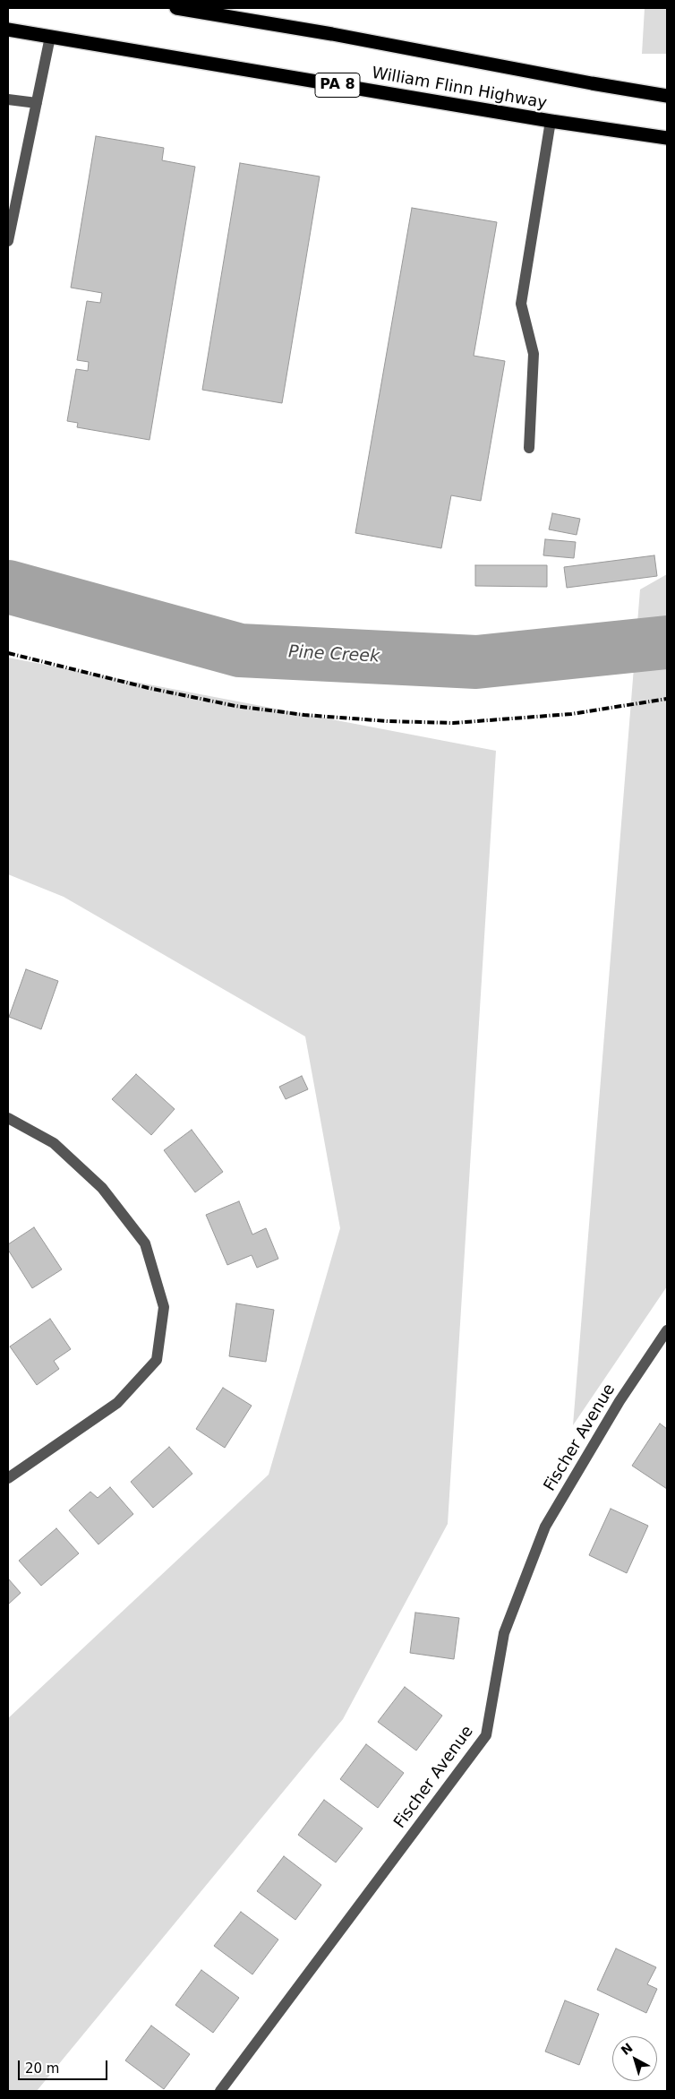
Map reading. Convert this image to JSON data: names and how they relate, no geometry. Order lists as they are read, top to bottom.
{
  "streets": {
    "highway": ["PA 8", "William Flinn Highway"],
    "street": ["Fischer Avenue"]
  },
  "water": ["Pine Creek"],
  "scale_bar": "20 m",
  "north": "top left"
}
